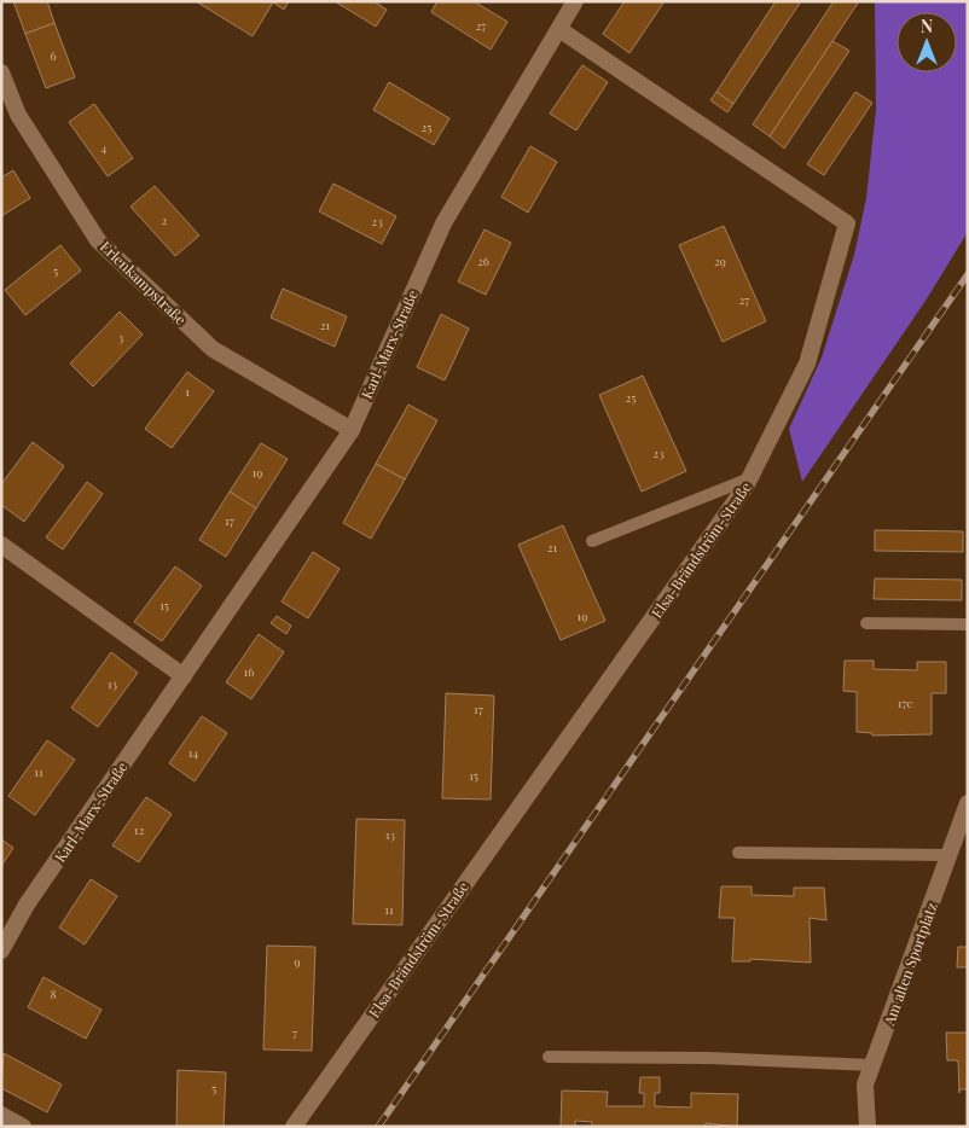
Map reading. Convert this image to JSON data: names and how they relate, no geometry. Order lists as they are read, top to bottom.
{
  "streets": {
    "street": [
      "Erlenkampstraße",
      "Karl-Marx-Straße",
      "Elsa-Brändström-Straße",
      "Am alten Sportplatz"
    ]
  },
  "crossings": [
    ["Erlenkampstraße", "Karl-Marx-Straße"],
    ["Karl-Marx-Straße", "Elsa-Brändström-Straße"]
  ],
  "house_numbers": [
    "27",
    "6",
    "25",
    "4",
    "2",
    "23",
    "26",
    "29",
    "5",
    "27",
    "21",
    "3",
    "1",
    "25",
    "23",
    "19",
    "17",
    "21",
    "15",
    "19",
    "16",
    "13",
    "17c",
    "17",
    "14",
    "11",
    "15",
    "12",
    "13",
    "11",
    "9",
    "8",
    "7",
    "5"
  ],
  "north": "top"
}
